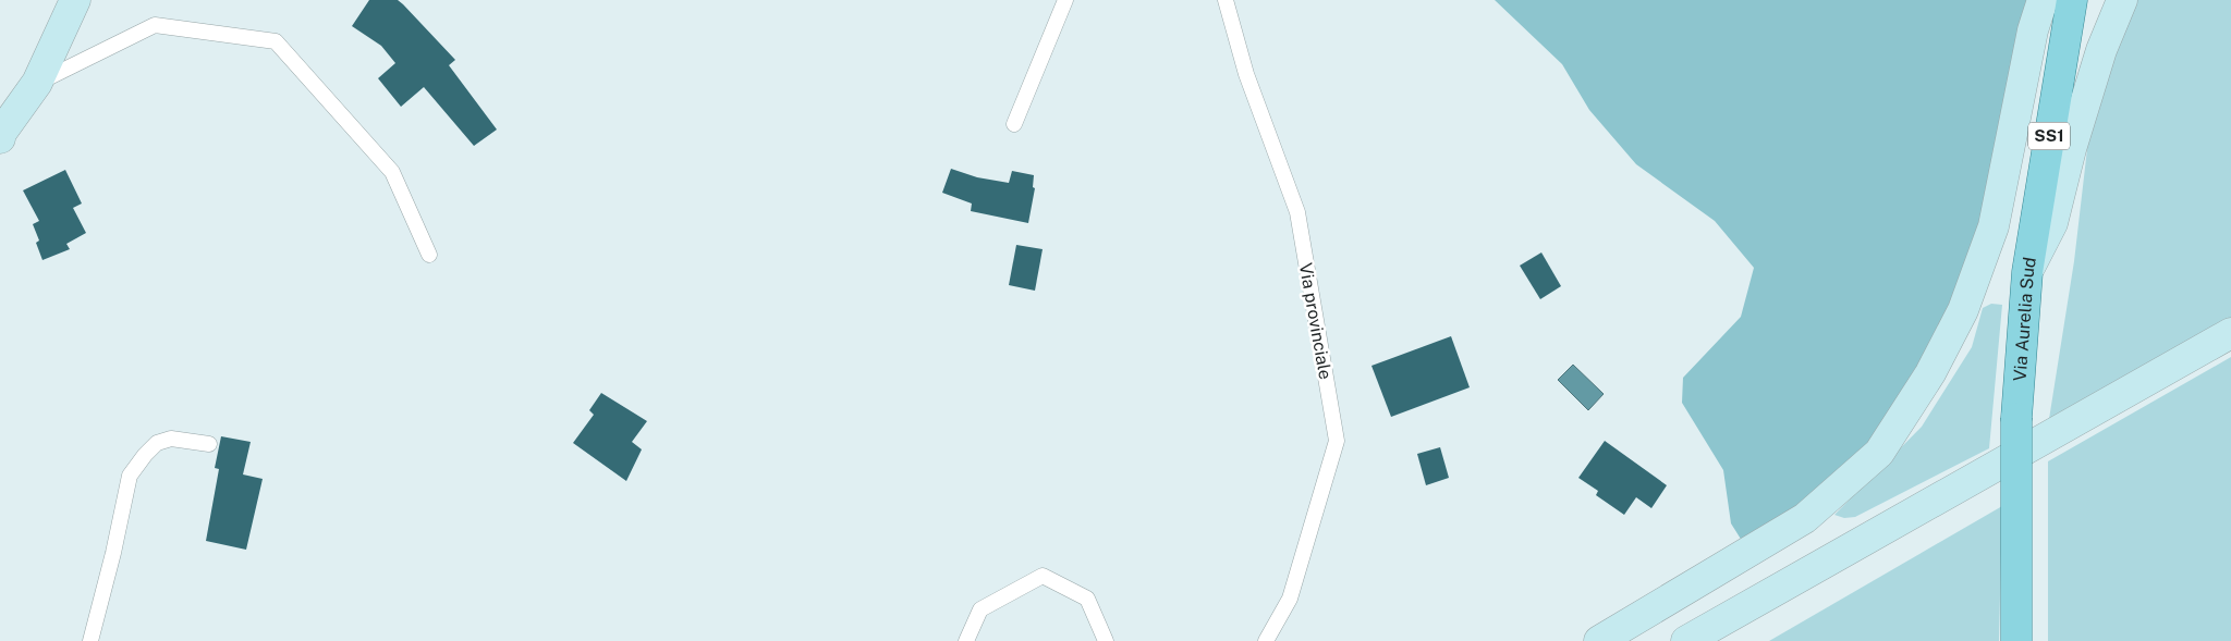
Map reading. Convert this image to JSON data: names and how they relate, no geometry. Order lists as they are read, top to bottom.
{
  "streets": {
    "main road": ["SS1", "Via Aurelia Sud"],
    "lane": ["Via provinciale"]
  }
}
